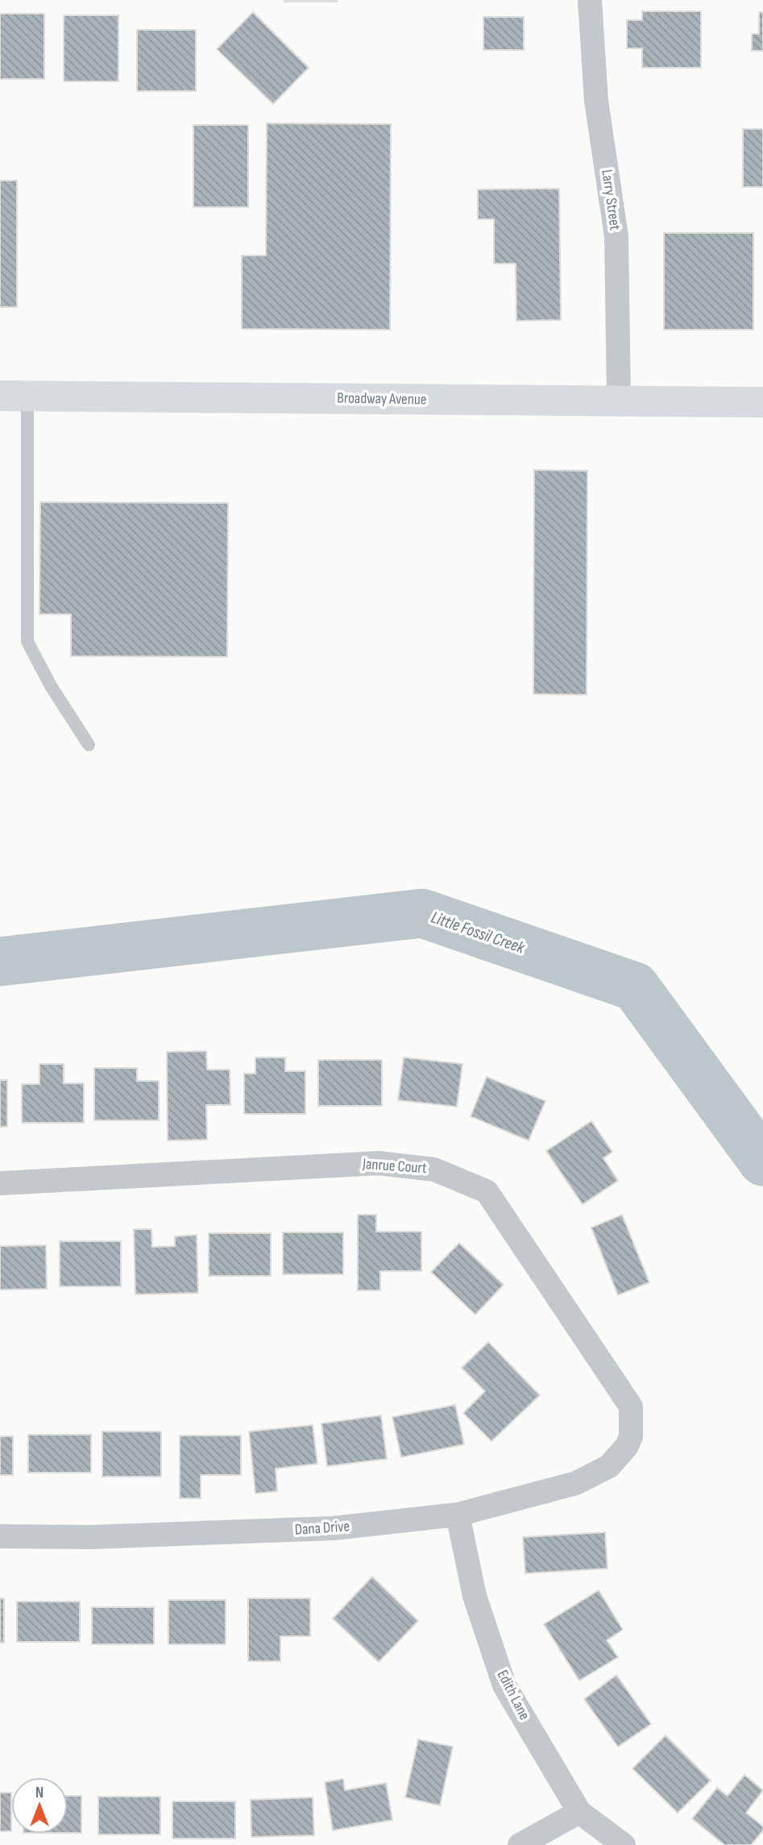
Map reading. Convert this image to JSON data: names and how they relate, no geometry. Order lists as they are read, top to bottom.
{
  "streets": {
    "main road": ["Broadway Avenue"],
    "street": [
      "Larry Street",
      "Janrue Court",
      "Dana Drive",
      "Edith Lane"
    ]
  },
  "crossings": [
    ["Larry Street", "Broadway Avenue"],
    ["Janrue Court", "Dana Drive"],
    ["Dana Drive", "Edith Lane"]
  ],
  "water": ["Little Fossil Creek"],
  "north": "top"
}
